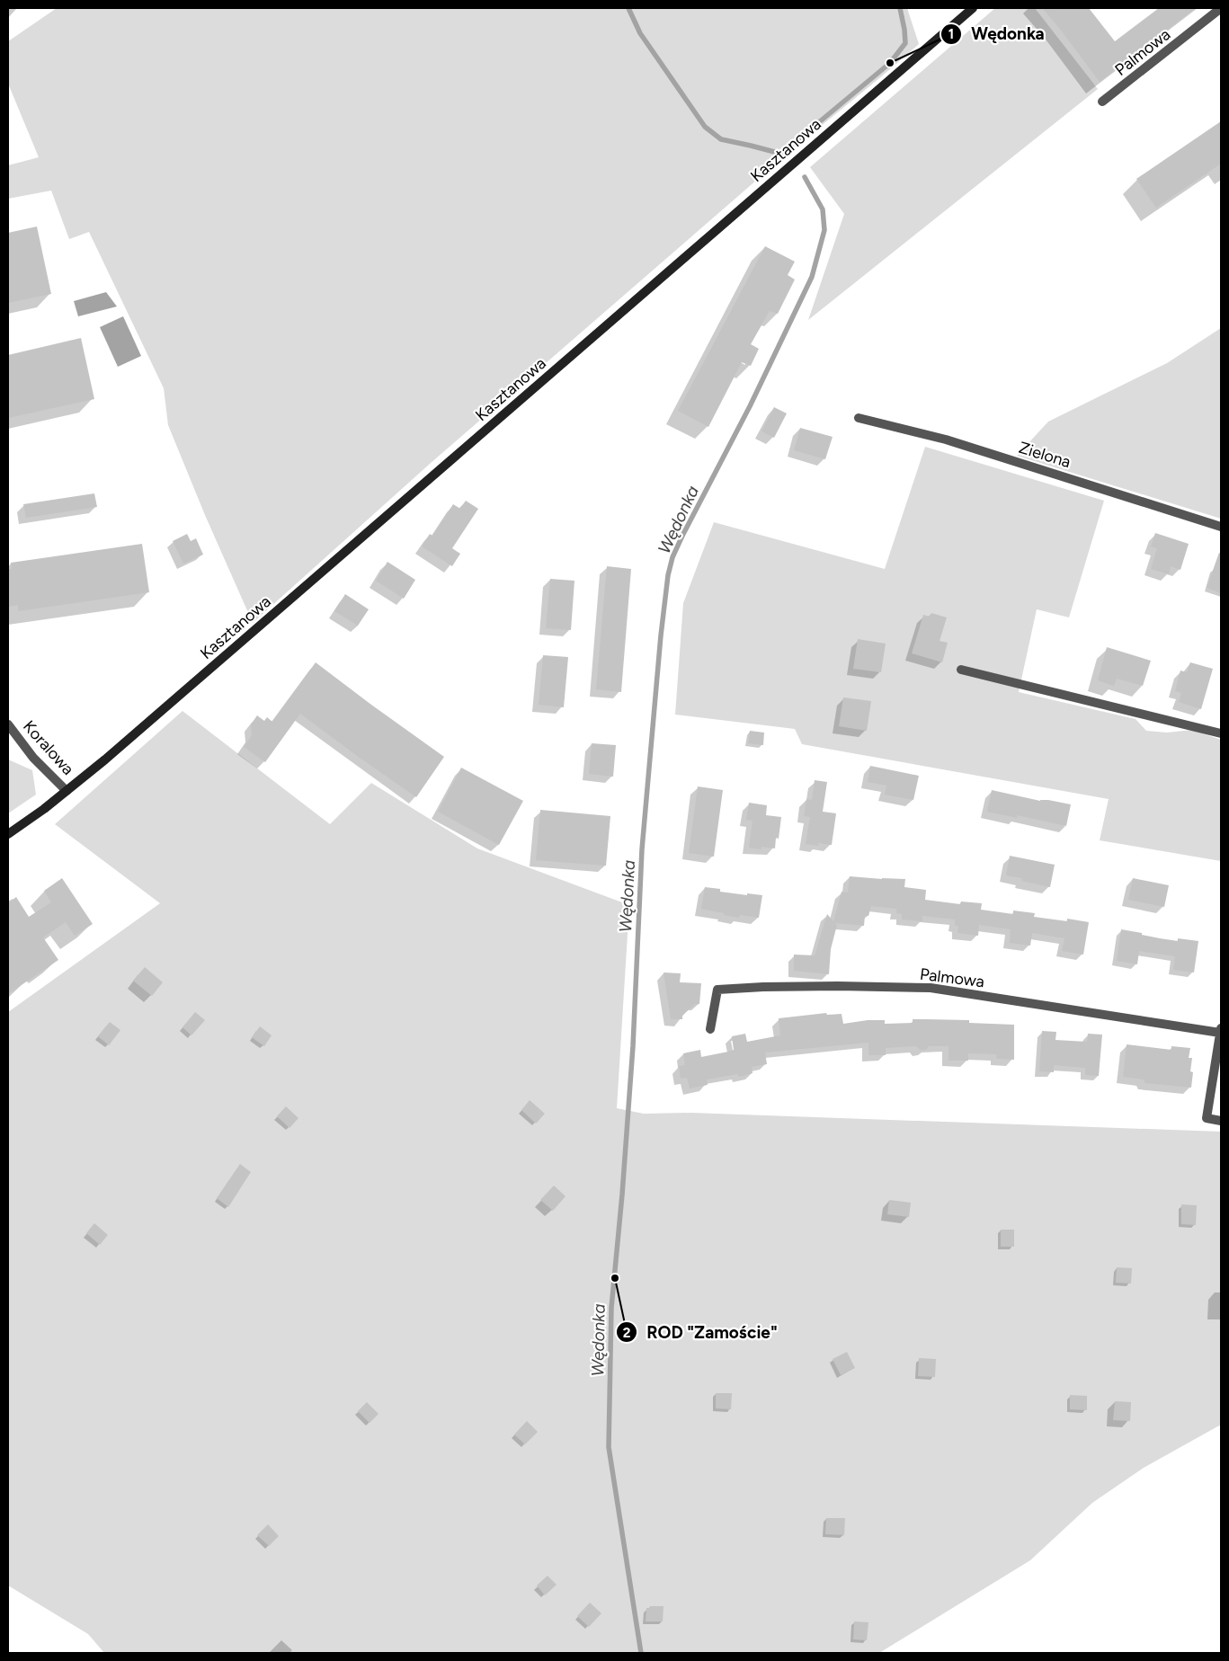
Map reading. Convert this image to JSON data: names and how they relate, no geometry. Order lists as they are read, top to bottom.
{
  "streets": {
    "street": [
      "Palmowa",
      "Kasztanowa",
      "Zielona",
      "Koralowa"
    ]
  },
  "crossings": [
    ["Kasztanowa", "Koralowa"]
  ],
  "water": ["Wędonka"],
  "places": ["Wędonka", "ROD \"Zamoście\""]
}
